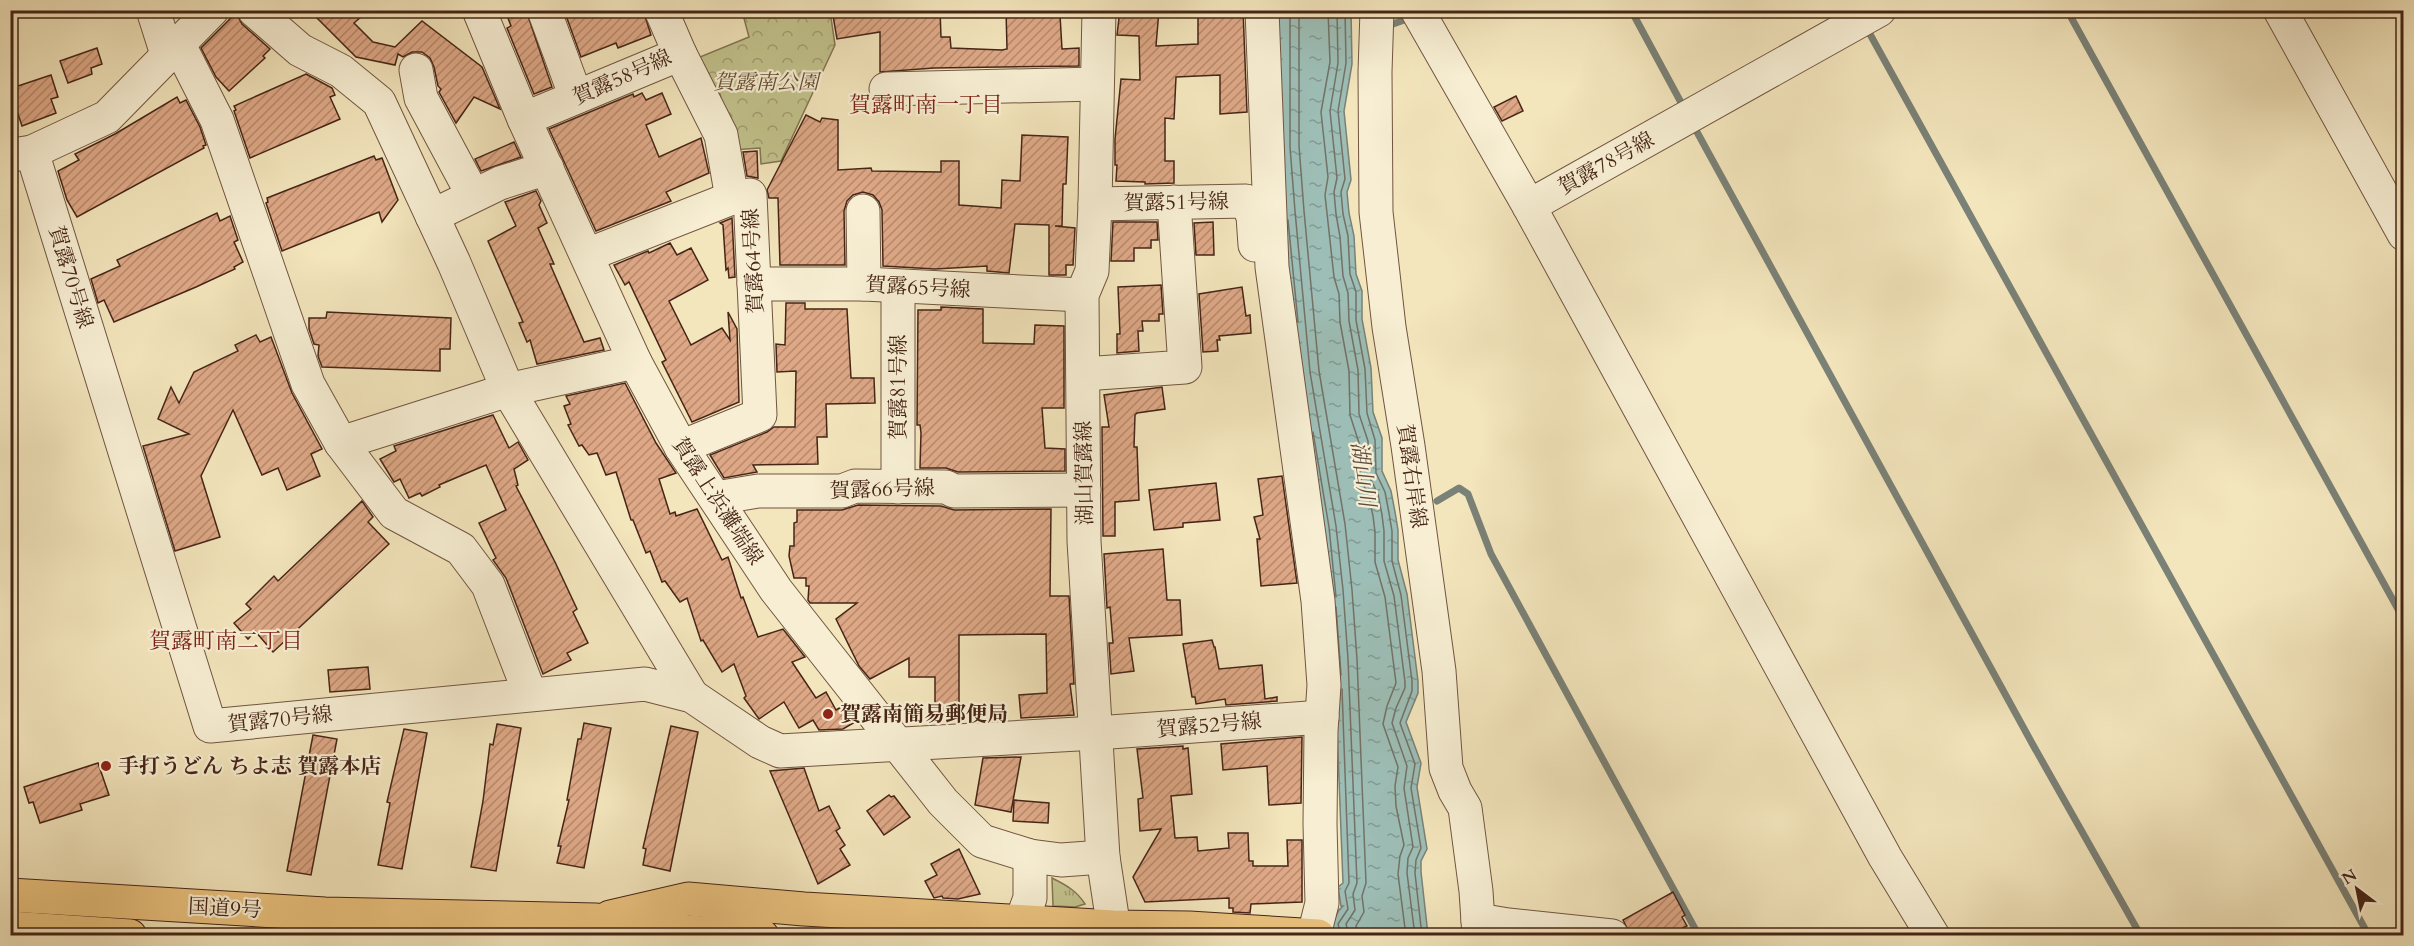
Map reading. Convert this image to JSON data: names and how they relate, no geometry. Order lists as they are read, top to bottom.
{
  "streets": {
    "highway": ["国道9号"],
    "street": [
      "賀露58号線",
      "賀露78号線",
      "賀露51号線",
      "賀露64号線",
      "賀露70号線",
      "賀露65号線",
      "賀露81号線",
      "湖山賀露線",
      "賀露右岸線",
      "賀露66号線",
      "賀露上浜灘端線",
      "賀露52号線"
    ]
  },
  "crossings": [
    ["賀露58号線", "賀露上浜灘端線"],
    ["賀露51号線", "湖山賀露線"],
    ["賀露64号線", "賀露65号線"],
    ["賀露64号線", "賀露上浜灘端線"],
    ["賀露70号線", "賀露上浜灘端線"],
    ["賀露70号線", "賀露52号線"],
    ["賀露65号線", "賀露81号線"],
    ["賀露65号線", "湖山賀露線"],
    ["賀露81号線", "賀露66号線"],
    ["湖山賀露線", "賀露66号線"],
    ["湖山賀露線", "賀露上浜灘端線"],
    ["湖山賀露線", "賀露52号線"],
    ["賀露66号線", "賀露上浜灘端線"],
    ["賀露上浜灘端線", "賀露52号線"]
  ],
  "districts": ["賀露町南一丁目", "賀露町南二丁目"],
  "water": ["湖山川"],
  "parks": ["賀露南公園"],
  "places": ["賀露南簡易郵便局", "手打うどん ちよ志 賀露本店"],
  "north": "top left"
}
